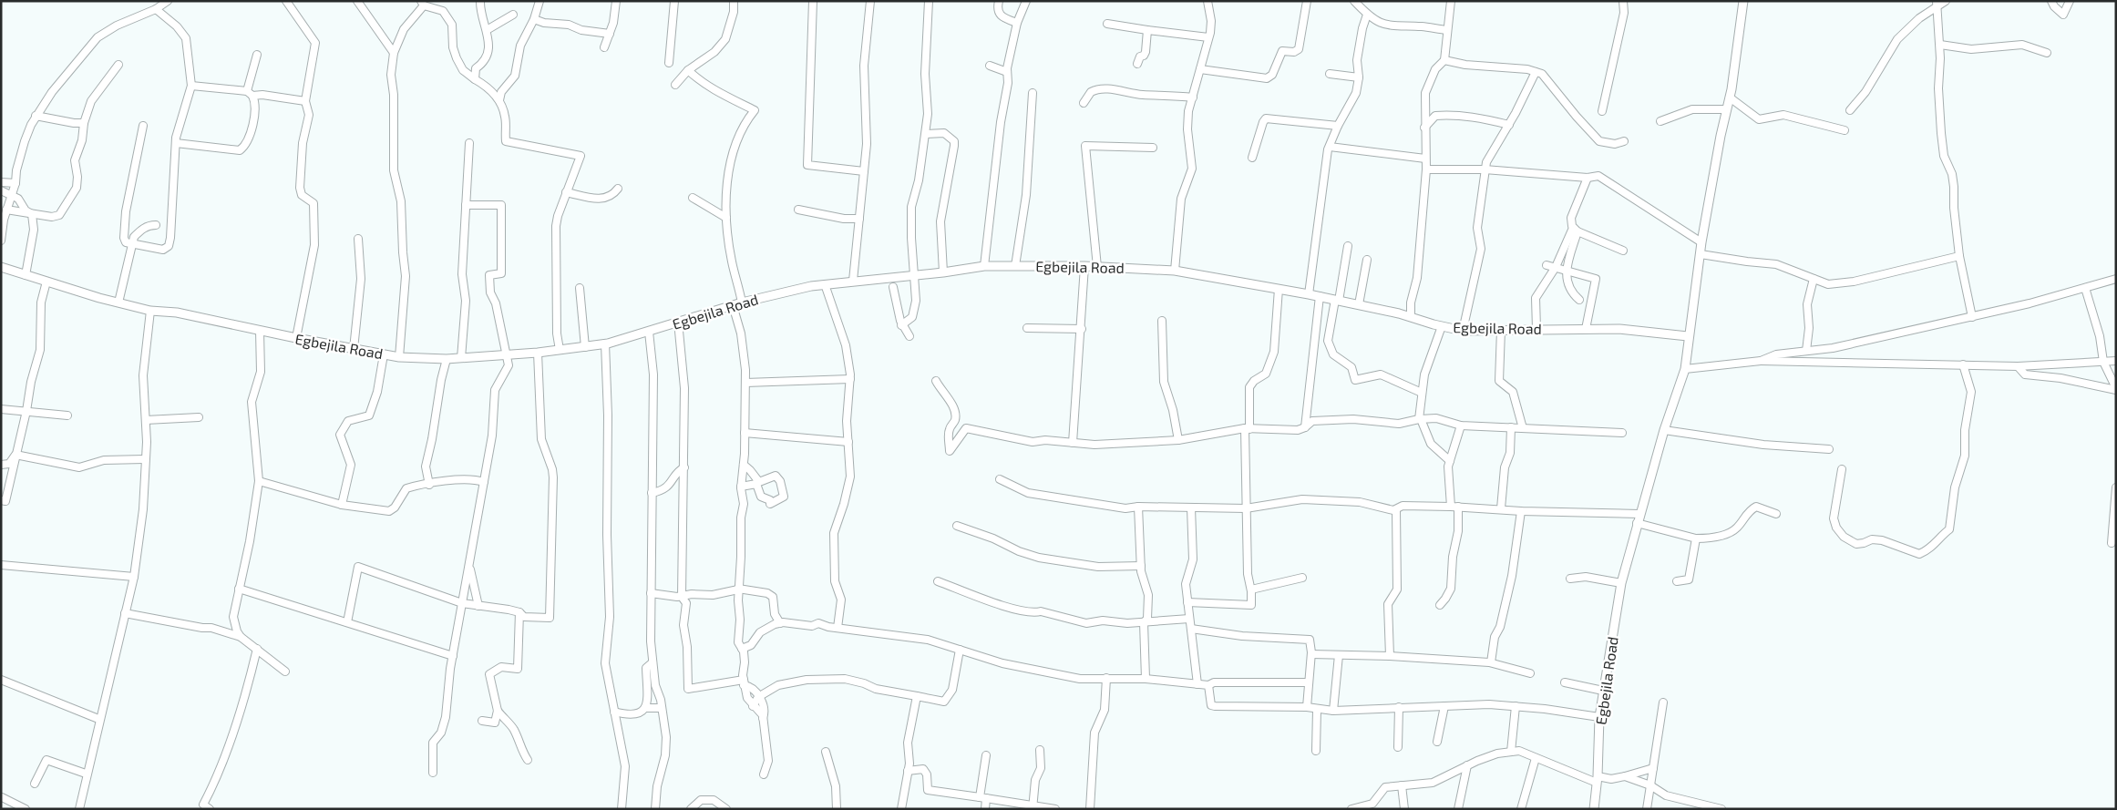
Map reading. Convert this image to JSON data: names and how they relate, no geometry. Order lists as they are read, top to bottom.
{
  "streets": {
    "street": ["Egbejila Road"]
  }
}
